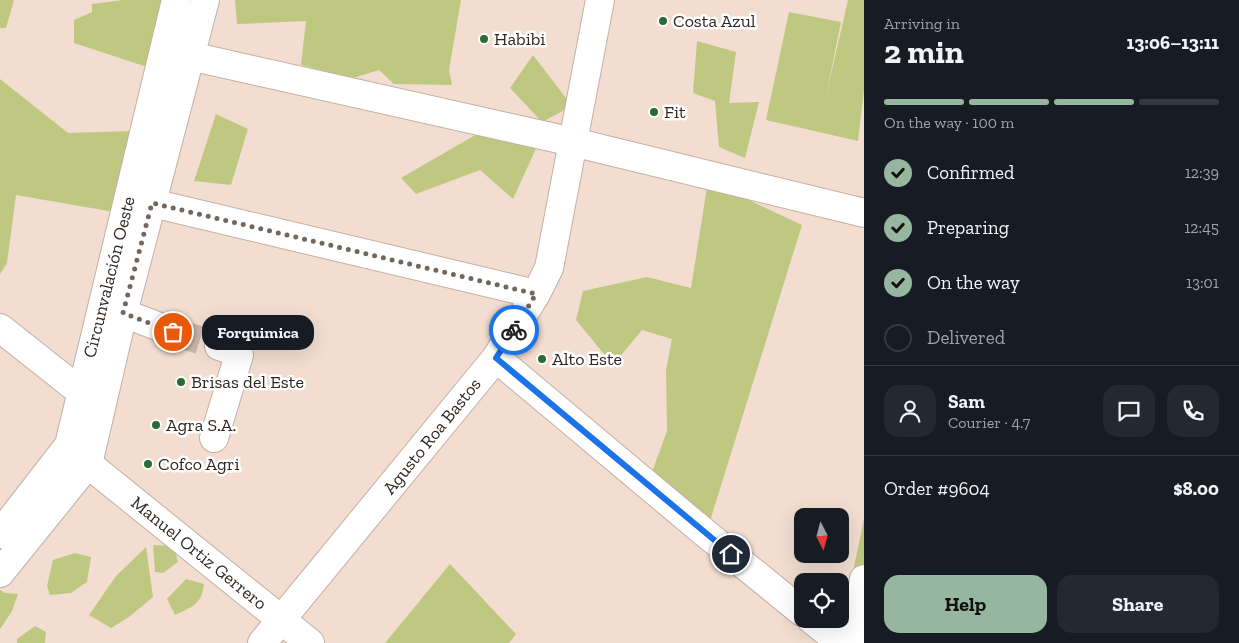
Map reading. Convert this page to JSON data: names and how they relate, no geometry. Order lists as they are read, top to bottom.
{
  "streets": {
    "street": ["Circunvalación Oeste", "Agusto Roa Bastos", "Manuel Ortiz Gerrero"]
  },
  "crossings": [
    ["Agusto Roa Bastos", "Manuel Ortiz Gerrero"]
  ],
  "places": [
    "Costa Azul",
    "Habibi",
    "Fit",
    "Forquimica",
    "Alto Este",
    "Brisas del Este",
    "Agra S.A.",
    "Cofco Agri"
  ],
  "north": "bottom",
  "page": {
    "heading": ["2 min", "Arriving in", "13:06–13:11"],
    "panel": [
      "Sam",
      "Courier · 4.7",
      "Order #9604",
      "$8.00"
    ],
    "bar": "On the way · 100 m",
    "list": [
      ["Confirmed", "12:39"],
      ["Preparing", "12:45"],
      ["On the way", "13:01"],
      "Delivered"
    ],
    "bubble": "Forquimica",
    "buttons": ["Help", "Share"]
  }
}
